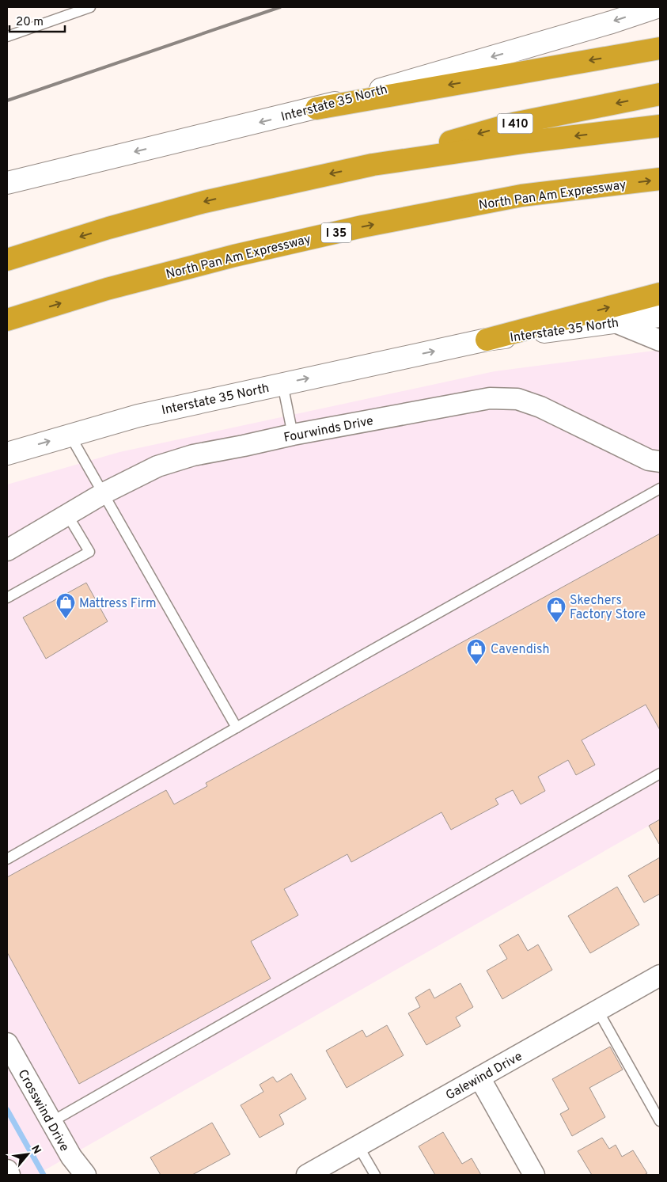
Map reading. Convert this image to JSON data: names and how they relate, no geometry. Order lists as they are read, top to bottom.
{
  "streets": {
    "highway": ["I 410", "North Pan Am Expressway", "I 35"],
    "main road": ["Interstate 35 North"],
    "street": ["Fourwinds Drive", "Galewind Drive", "Crosswind Drive"]
  },
  "places": {
    "shop": ["Mattress Firm", "Skechers Factory Store", "Cavendish"]
  },
  "scale_bar": "20 m",
  "north": "top right"
}
